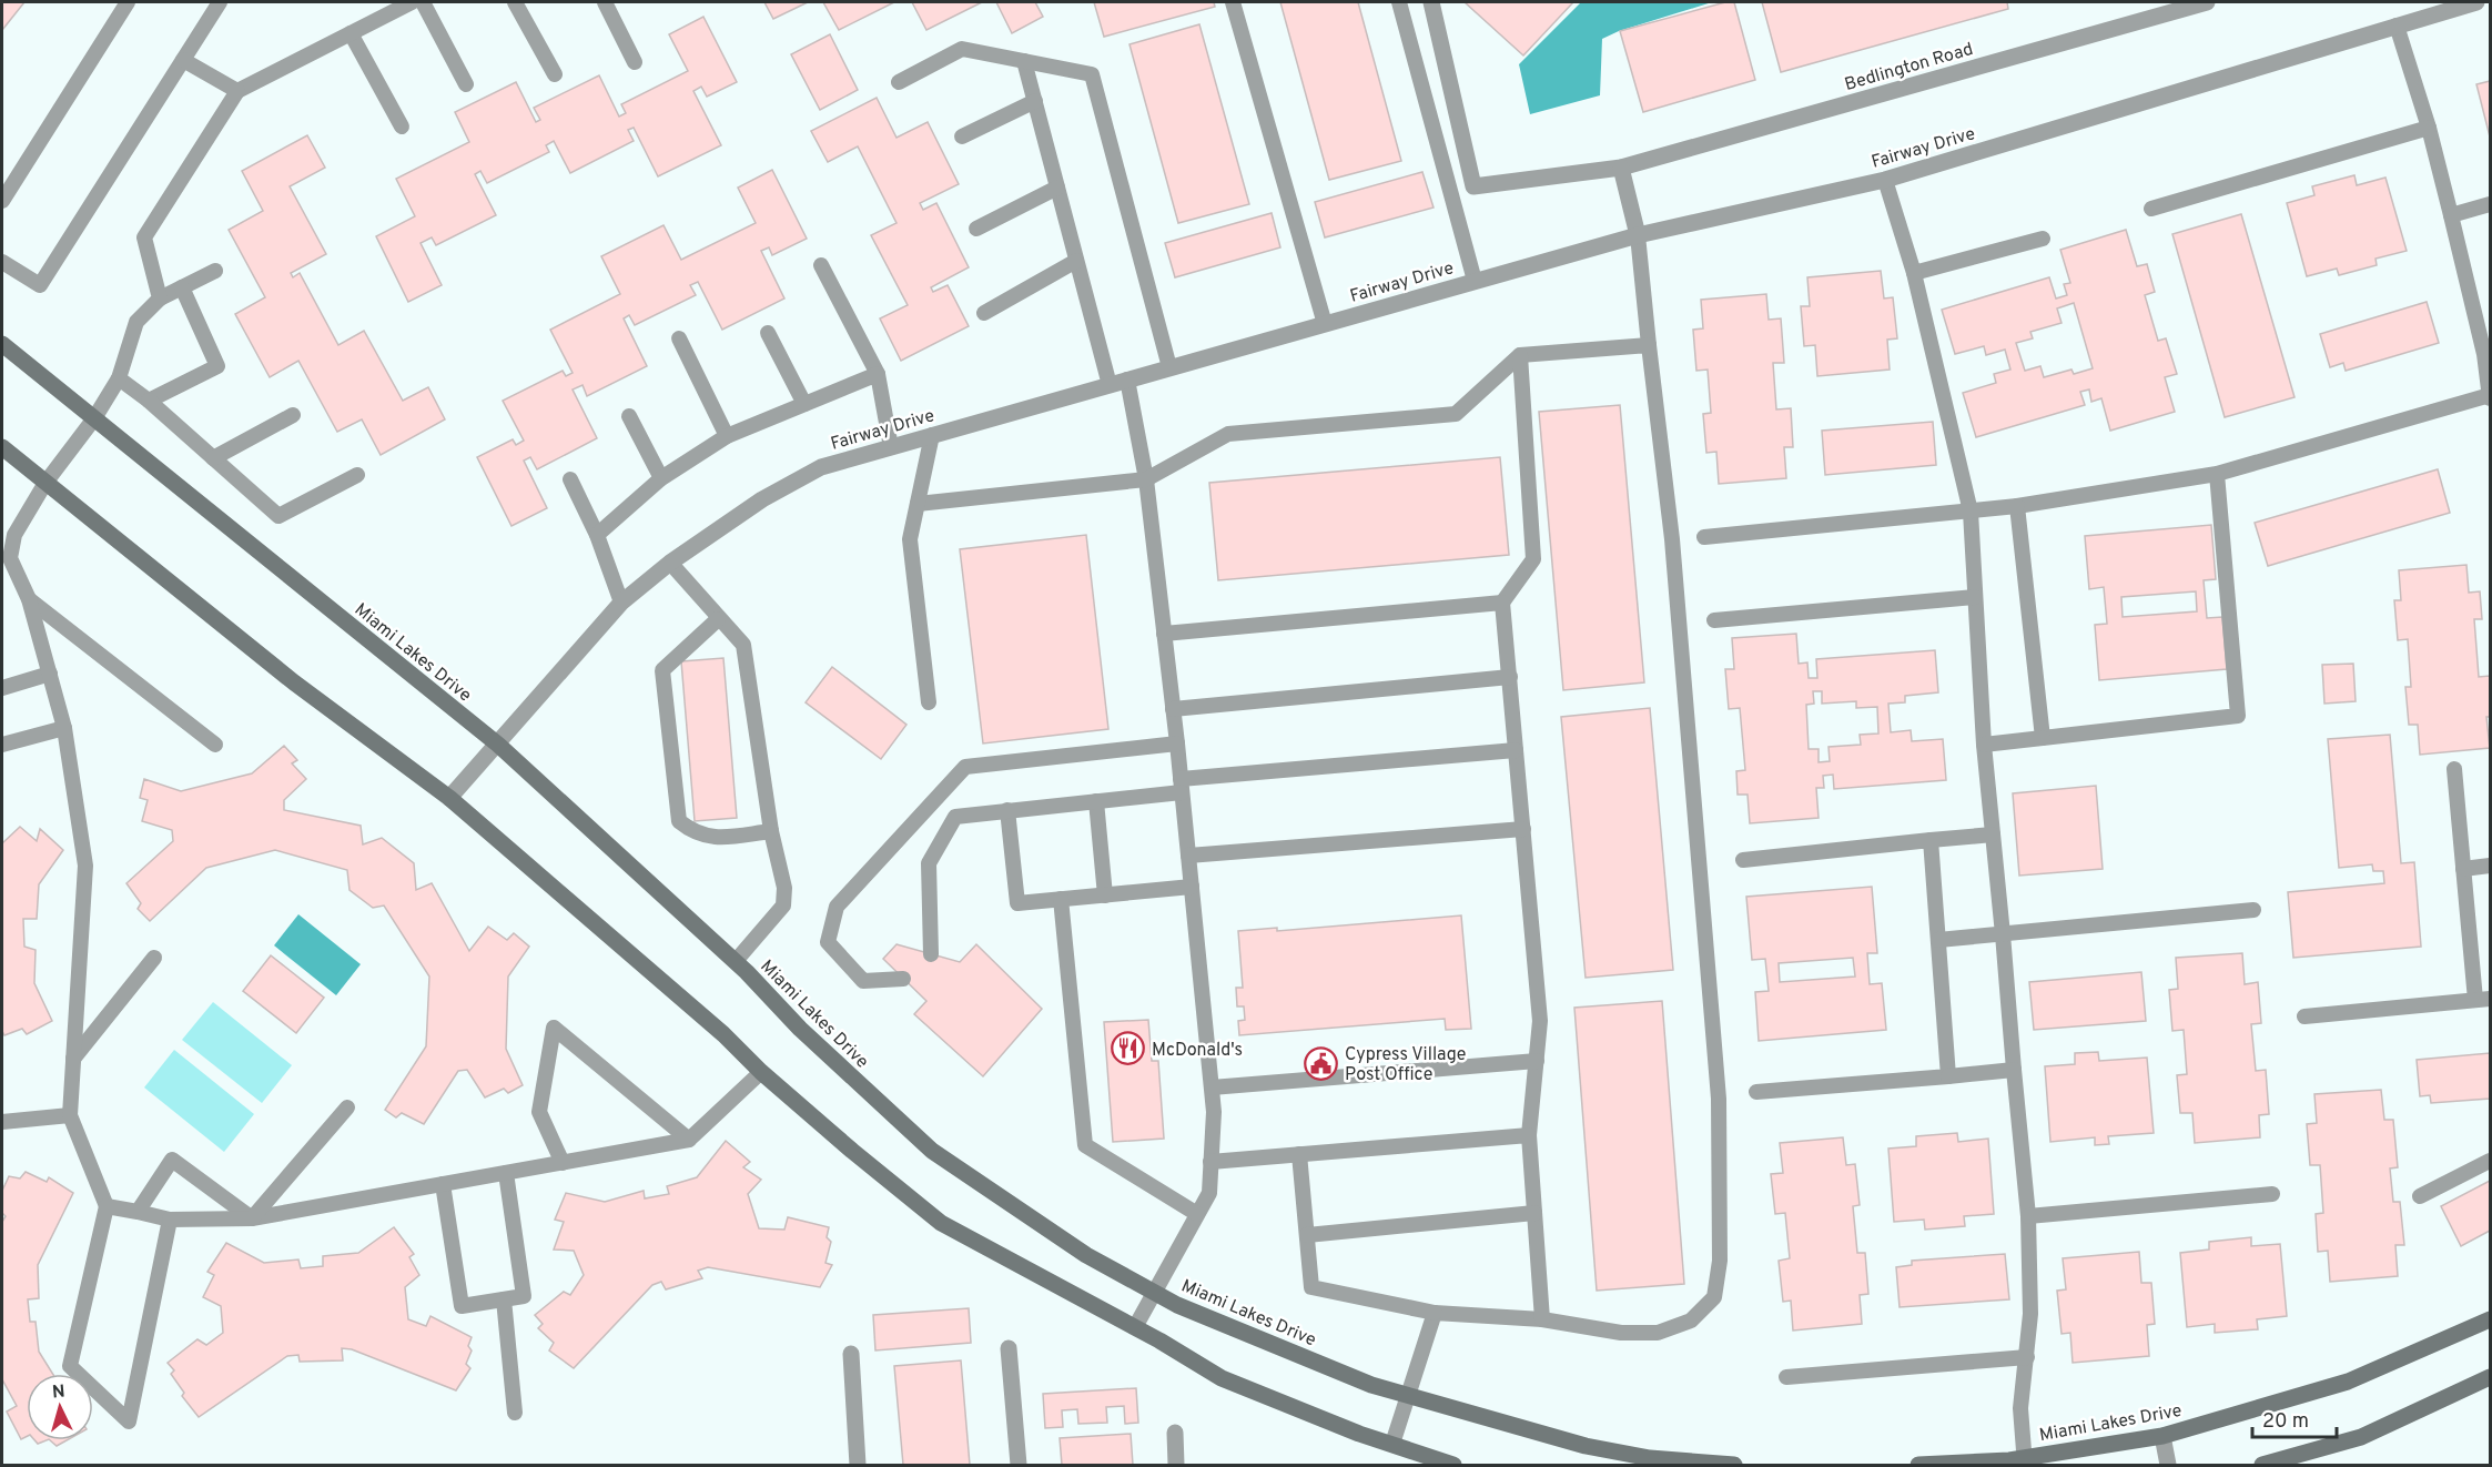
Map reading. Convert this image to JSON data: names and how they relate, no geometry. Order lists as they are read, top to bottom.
{
  "streets": {
    "main road": ["Miami Lakes Drive"],
    "street": ["Bedlington Road", "Fairway Drive"]
  },
  "crossings": [
    ["Fairway Drive", "Miami Lakes Drive"]
  ],
  "places": {
    "restaurant": ["McDonald's"],
    "public building": ["Cypress Village Post Office"]
  },
  "scale_bar": "20 m",
  "north": "top"
}
